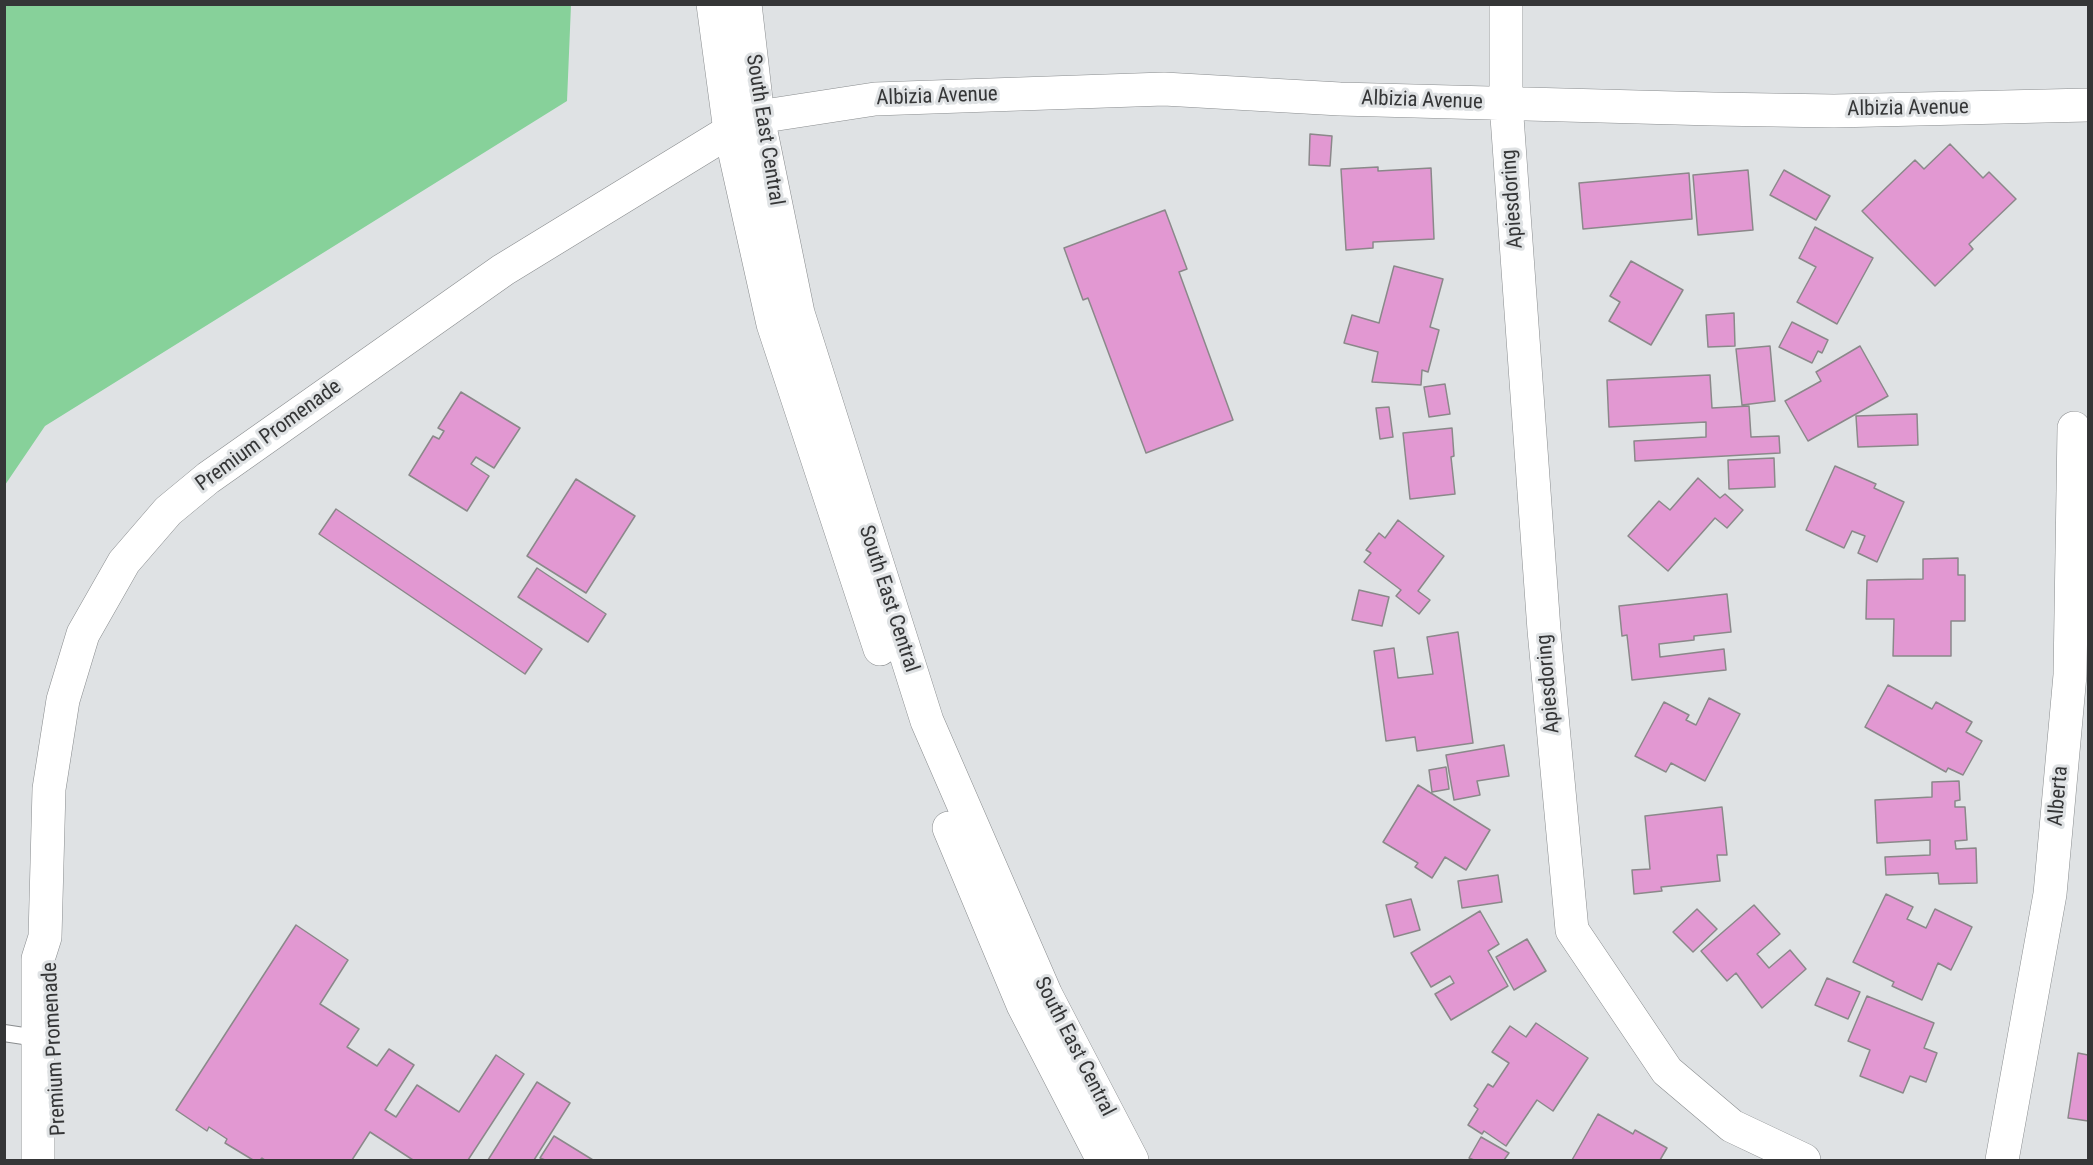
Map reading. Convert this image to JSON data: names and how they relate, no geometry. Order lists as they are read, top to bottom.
{
  "streets": {
    "street": [
      "Albizia Avenue",
      "South East Central",
      "Apiesdoring",
      "Premium Promenade",
      "Alberta"
    ]
  },
  "crossings": [
    ["Albizia Avenue", "South East Central"],
    ["Albizia Avenue", "Apiesdoring"],
    ["Albizia Avenue", "Premium Promenade"],
    ["South East Central", "Premium Promenade"]
  ]
}
